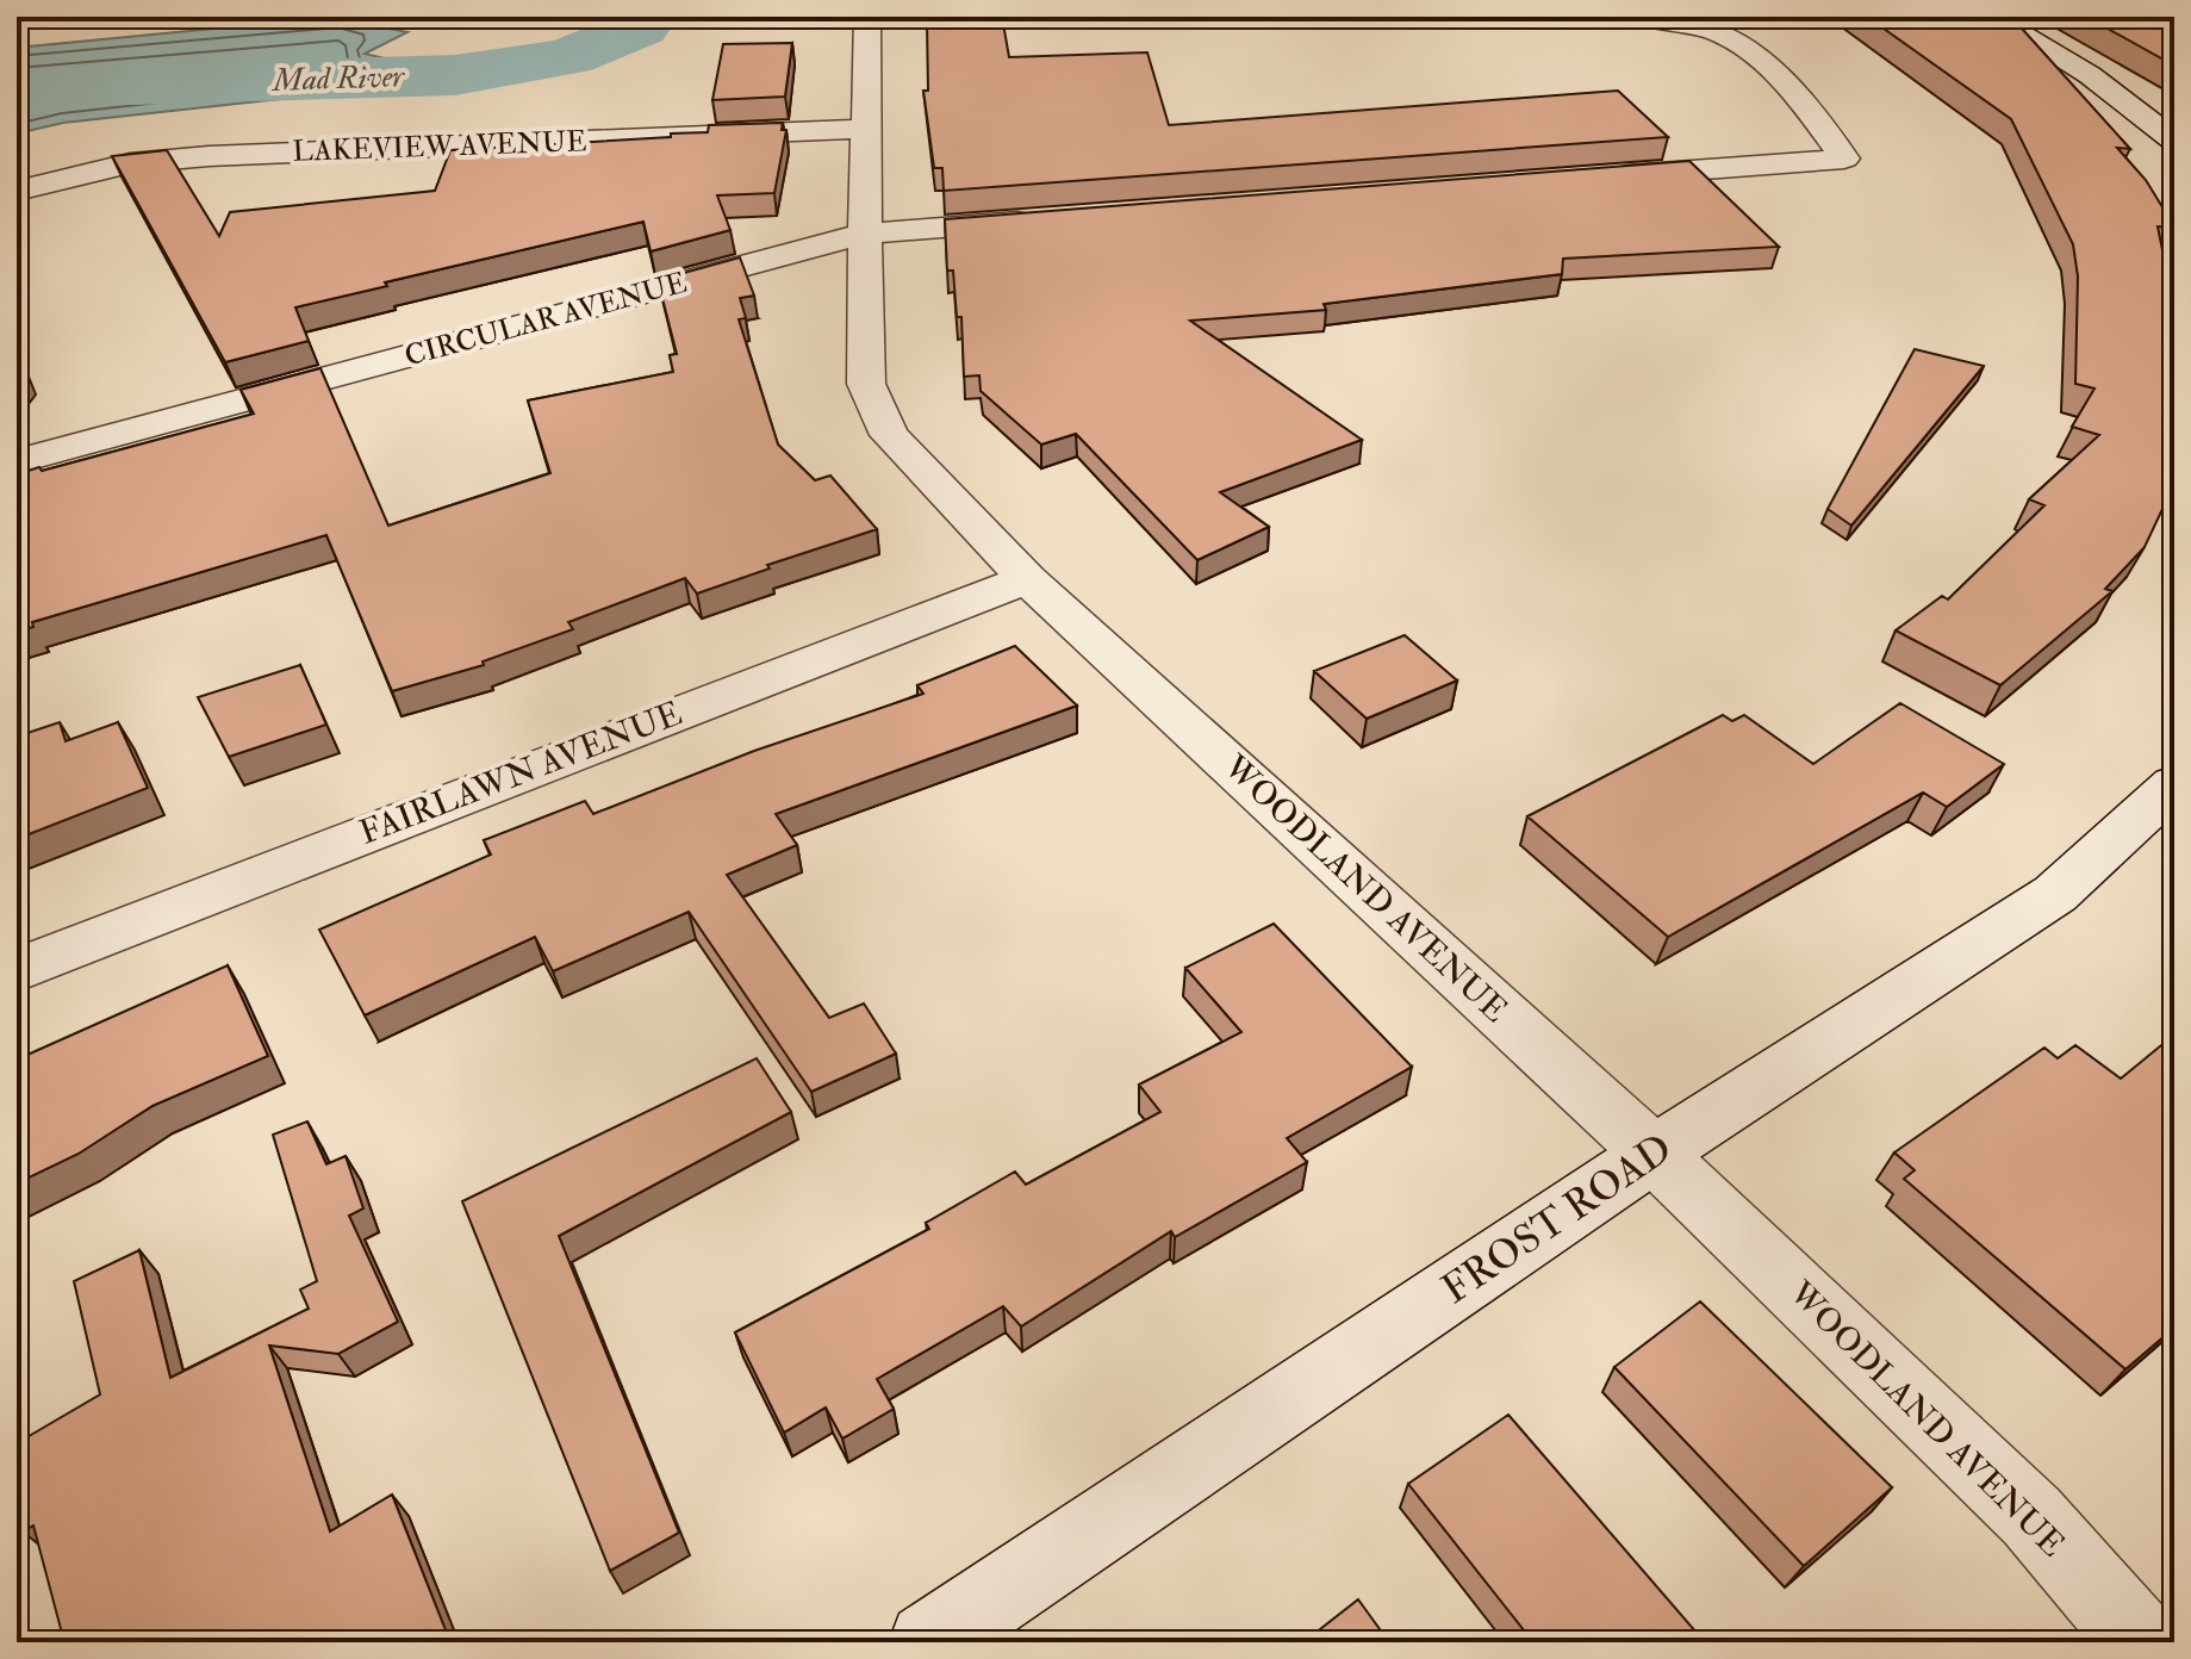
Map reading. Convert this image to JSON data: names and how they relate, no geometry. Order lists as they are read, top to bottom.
{
  "streets": {
    "street": [
      "LAKEVIEW AVENUE",
      "CIRCULAR AVENUE",
      "FAIRLAWN AVENUE",
      "WOODLAND AVENUE",
      "FROST ROAD"
    ]
  },
  "crossings": [
    ["LAKEVIEW AVENUE", "WOODLAND AVENUE"],
    ["CIRCULAR AVENUE", "WOODLAND AVENUE"],
    ["FAIRLAWN AVENUE", "WOODLAND AVENUE"],
    ["WOODLAND AVENUE", "FROST ROAD"]
  ],
  "water": ["Mad River"]
}
